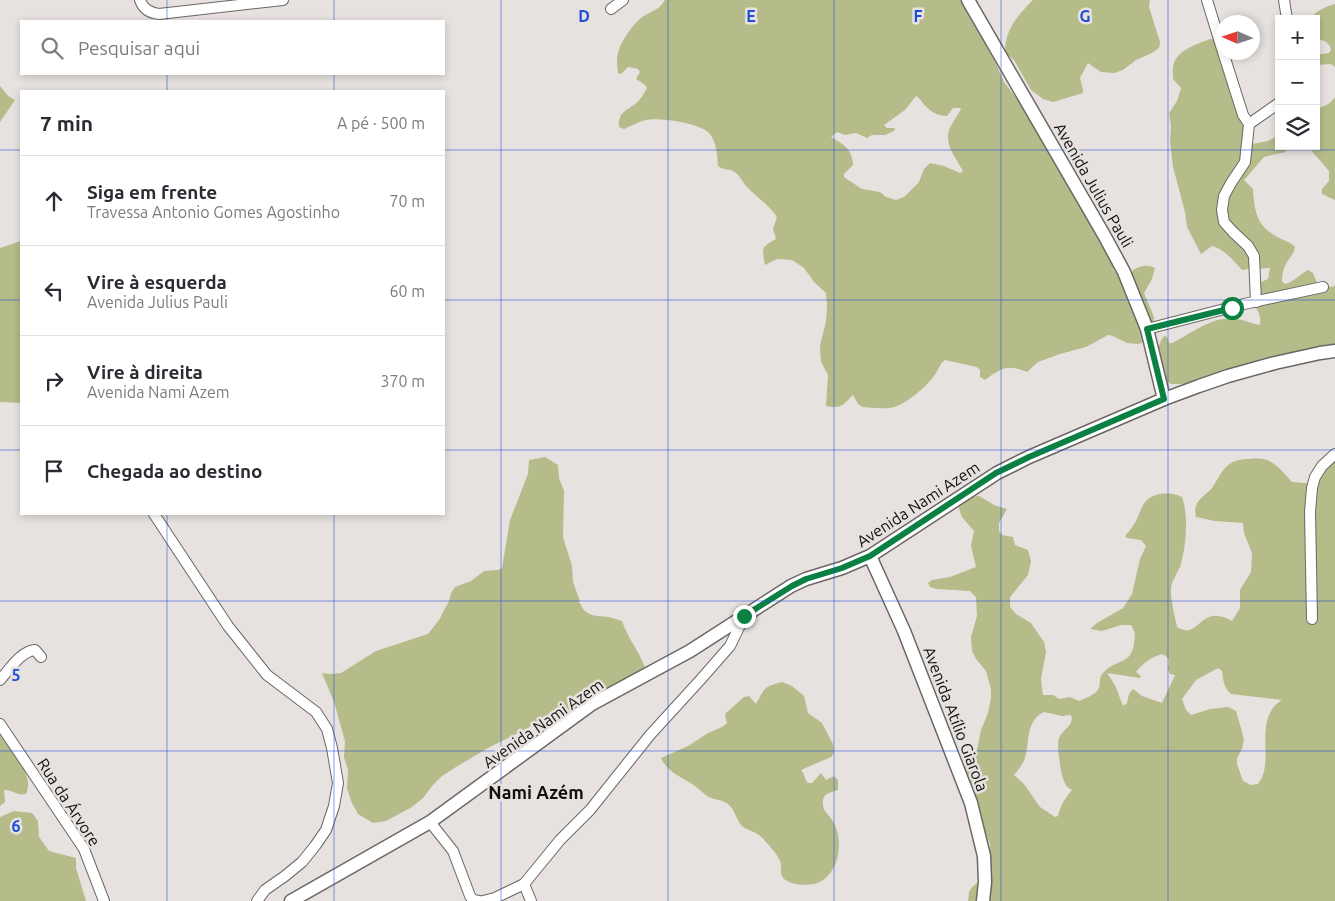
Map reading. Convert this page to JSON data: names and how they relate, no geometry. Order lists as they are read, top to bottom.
{
  "streets": {
    "street": [
      "Avenida Julius Pauli",
      "Avenida Nami Azem",
      "Avenida Atílio Giarola",
      "Rua da Árvore"
    ]
  },
  "crossings": [
    ["Avenida Julius Pauli", "Avenida Nami Azem"],
    ["Avenida Nami Azem", "Avenida Atílio Giarola"]
  ],
  "districts": ["Nami Azém"],
  "north": "left",
  "page": {
    "map_buttons": ["+", "−"],
    "search": "Pesquisar aqui",
    "heading": ["7 min", "A pé · 500 m"],
    "list": [
      ["Siga em frente", "Travessa Antonio Gomes Agostinho", "70 m"],
      ["Vire à esquerda", "Avenida Julius Pauli", "60 m"],
      ["Vire à direita", "Avenida Nami Azem", "370 m"],
      "Chegada ao destino"
    ]
  },
  "grid": {
    "columns": [
      "D",
      "E",
      "F",
      "G"
    ],
    "rows": ["5", "6"]
  }
}
